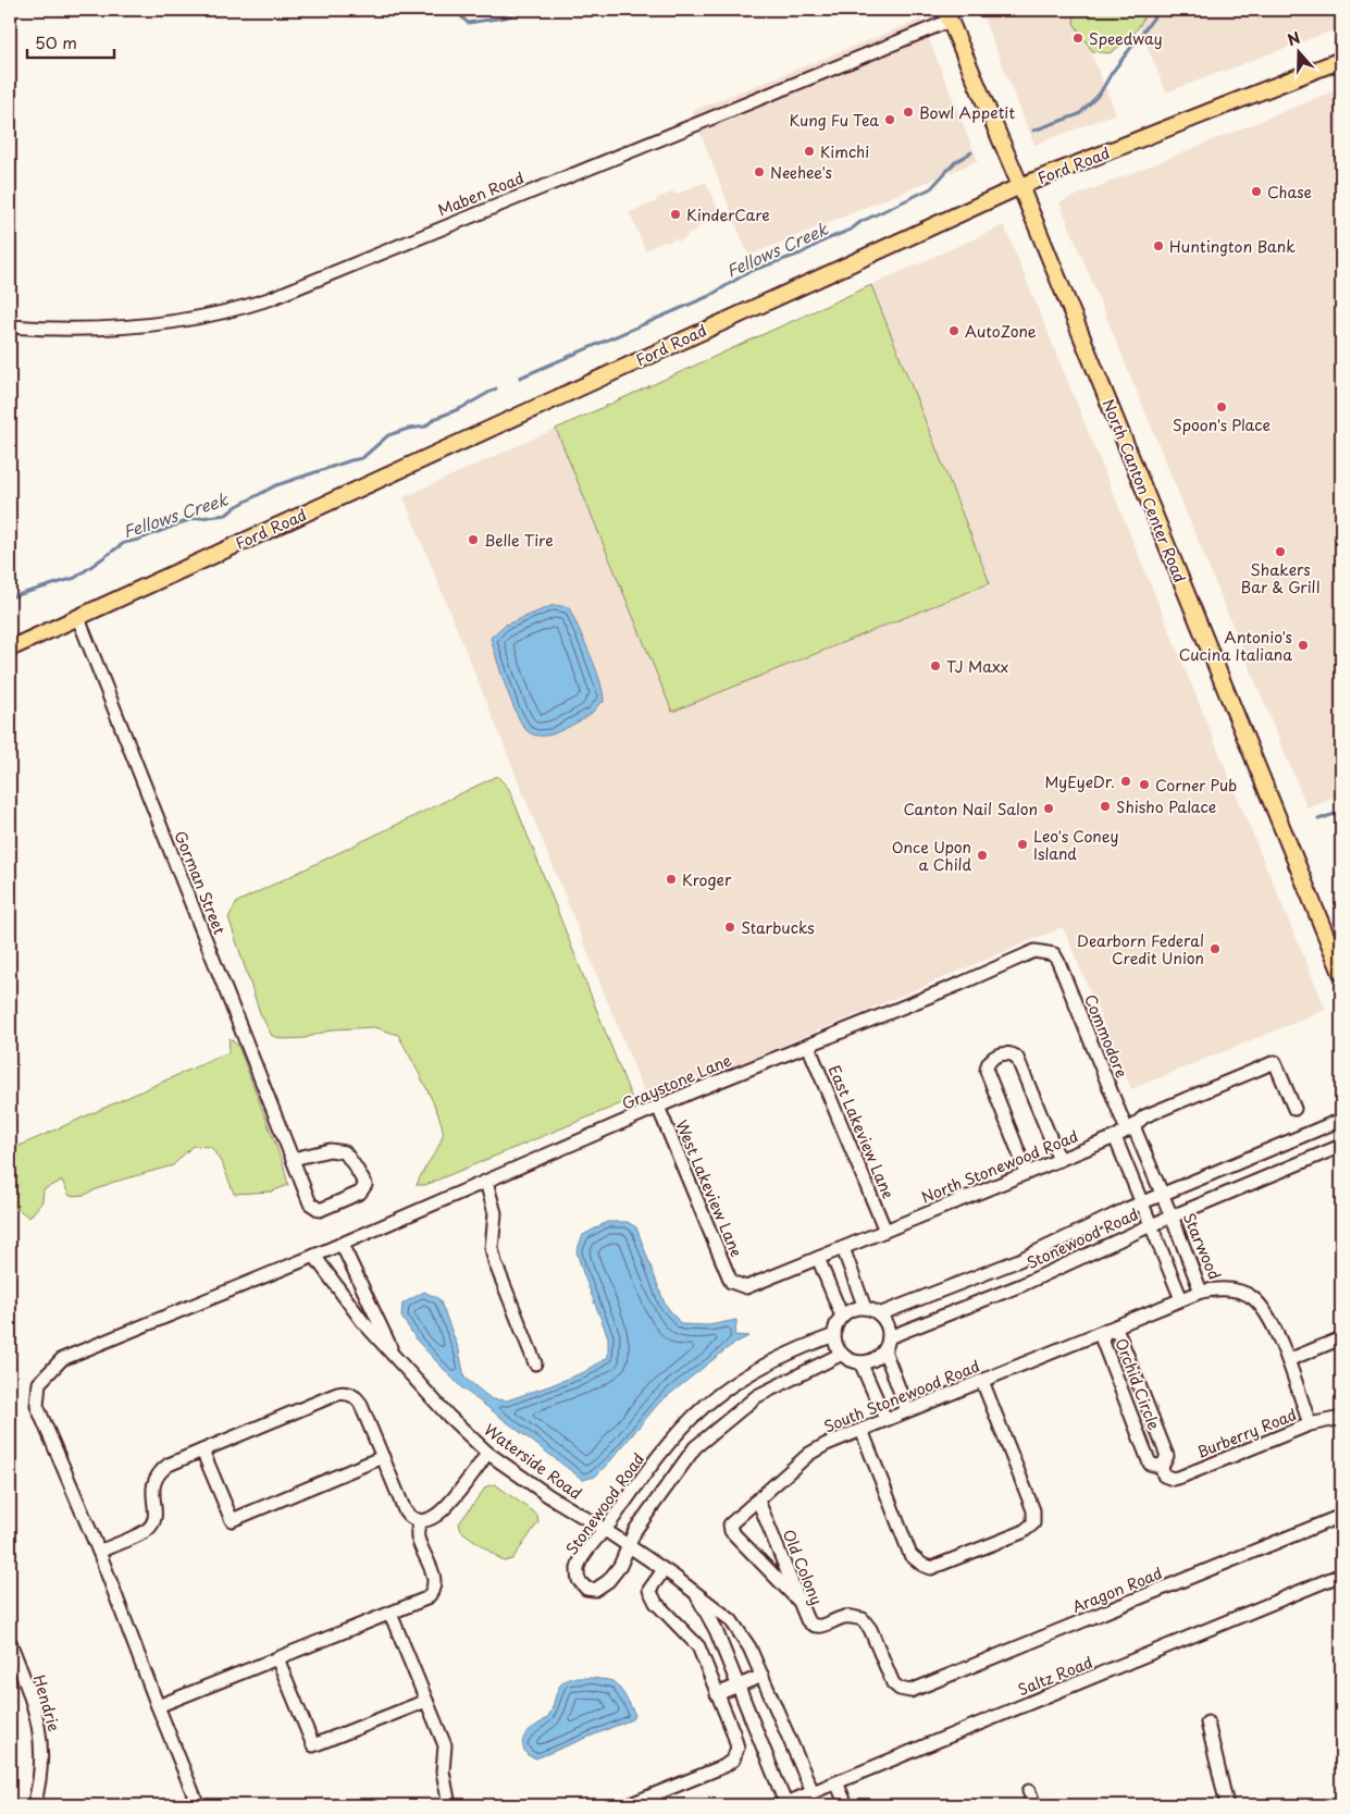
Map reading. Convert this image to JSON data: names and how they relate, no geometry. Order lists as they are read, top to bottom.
{
  "streets": {
    "main road": ["Ford Road", "North Canton Center Road"],
    "street": [
      "Maben Road",
      "Gorman Street",
      "Commodore",
      "Graystone Lane",
      "East Lakeview Lane",
      "North Stonewood Road",
      "West Lakeview Lane",
      "Stonewood Road",
      "Starwood",
      "Orchid Circle",
      "South Stonewood Road",
      "Burberry Road",
      "Waterside Road",
      "Old Colony",
      "Aragon Road",
      "Saltz Road",
      "Hendrie"
    ]
  },
  "crossings": [
    ["Ford Road", "North Canton Center Road"],
    ["Ford Road", "Gorman Street"],
    ["Maben Road", "North Canton Center Road"],
    ["Commodore", "Graystone Lane"],
    ["Commodore", "North Stonewood Road"],
    ["Commodore", "Starwood"],
    ["Graystone Lane", "East Lakeview Lane"],
    ["Graystone Lane", "West Lakeview Lane"],
    ["Graystone Lane", "Waterside Road"],
    ["East Lakeview Lane", "North Stonewood Road"],
    ["North Stonewood Road", "West Lakeview Lane"],
    ["North Stonewood Road", "Starwood"],
    ["Stonewood Road", "Starwood"],
    ["Stonewood Road", "Waterside Road"],
    ["Starwood", "South Stonewood Road"],
    ["Starwood", "Burberry Road"],
    ["Orchid Circle", "South Stonewood Road"],
    ["Orchid Circle", "Burberry Road"],
    ["South Stonewood Road", "Old Colony"],
    ["Waterside Road", "Saltz Road"],
    ["Old Colony", "Aragon Road"]
  ],
  "water": ["Fellows Creek"],
  "places": [
    "Speedway",
    "Bowl Appetit",
    "Kung Fu Tea",
    "Kimchi",
    "Neehee's",
    "Chase",
    "KinderCare",
    "Huntington Bank",
    "AutoZone",
    "Spoon's Place",
    "Belle Tire",
    "Shakers Bar & Grill",
    "Antonio's Cucina Italiana",
    "TJ Maxx",
    "MyEyeDr.",
    "Corner Pub",
    "Shisho Palace",
    "Canton Nail Salon",
    "Leo's Coney Island",
    "Once Upon a Child",
    "Kroger",
    "Starbucks",
    "Dearborn Federal Credit Union"
  ],
  "scale_bar": "50 m",
  "north": "top"
}
